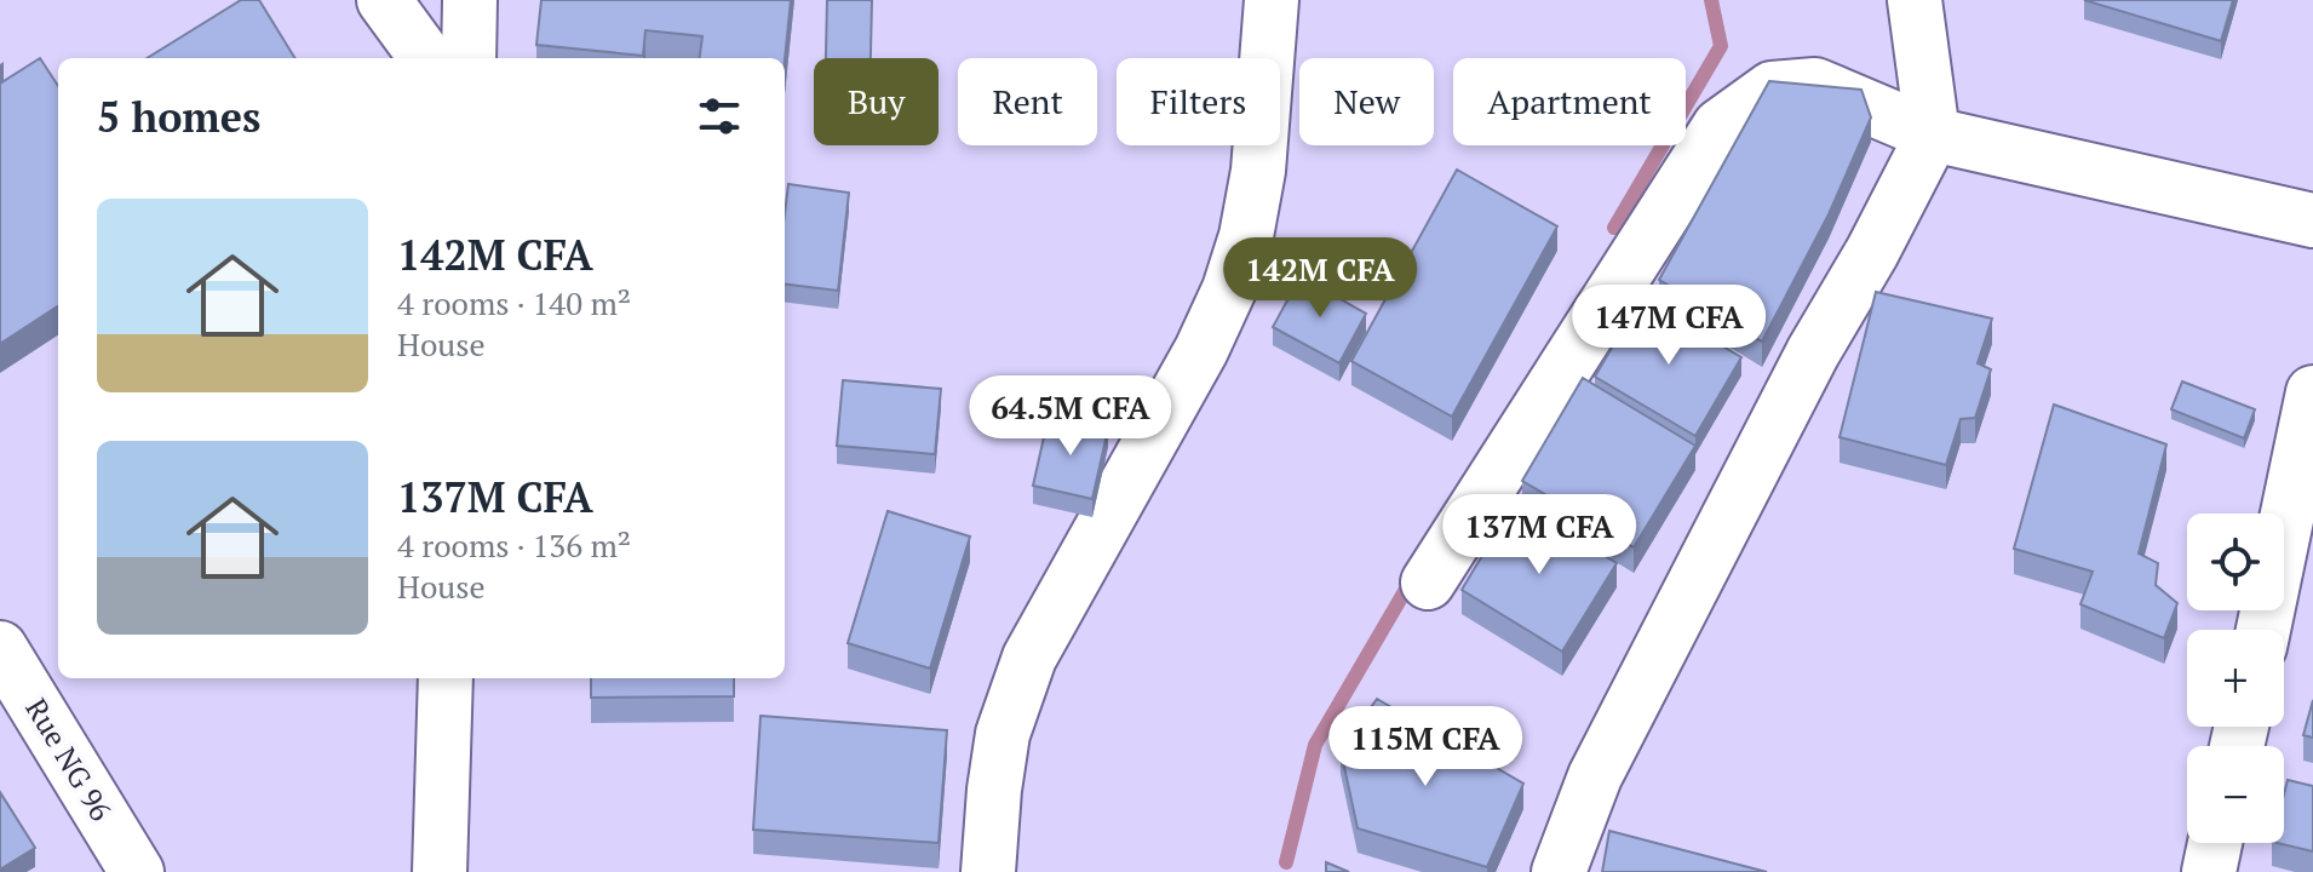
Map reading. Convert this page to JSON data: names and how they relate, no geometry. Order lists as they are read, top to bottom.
{
  "streets": {
    "street": ["Rue NG 96"]
  },
  "page": {
    "chip": [
      "Buy",
      "Rent",
      "Filters",
      "New",
      "Apartment"
    ],
    "heading": "5 homes",
    "list": [
      {
        "name": "142M CFA",
        "note": "4 rooms · 140 m² · House"
      },
      {
        "name": "137M CFA",
        "note": "4 rooms · 136 m² · House"
      }
    ],
    "price": [
      "142M CFA",
      "147M CFA",
      "64.5M CFA",
      "137M CFA",
      "115M CFA"
    ],
    "map_buttons": ["+", "−"]
  }
}
